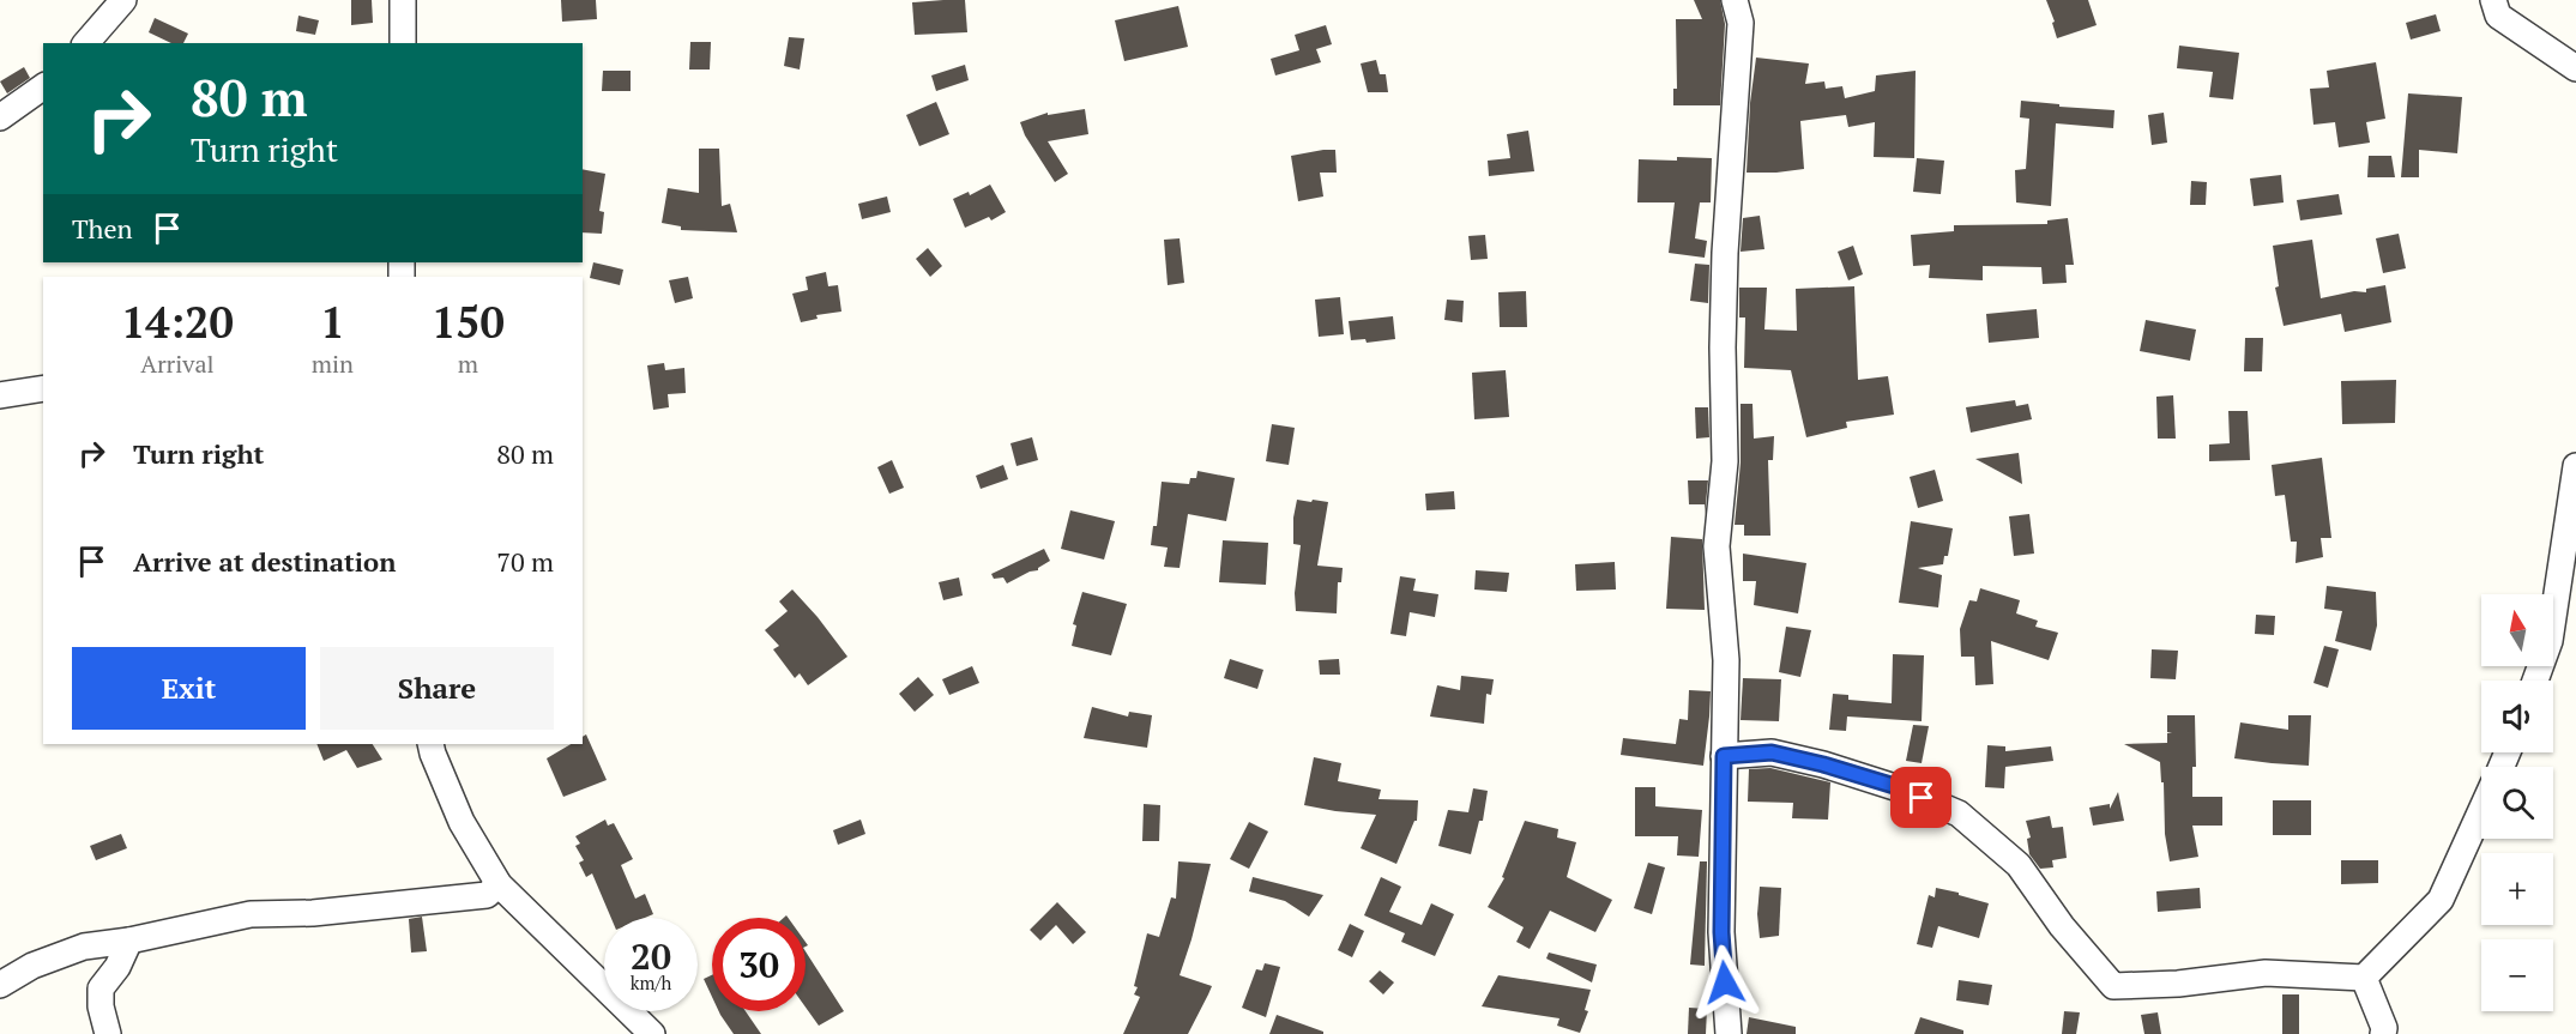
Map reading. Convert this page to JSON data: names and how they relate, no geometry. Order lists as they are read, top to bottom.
{
  "north": "top",
  "page": {
    "turn": ["80 m", "Turn right"],
    "then": "Then",
    "eta": [
      "14:20",
      "Arrival",
      "1",
      "min",
      "150",
      "m"
    ],
    "list": [
      {
        "name": "Turn right",
        "value": "80 m"
      },
      {
        "name": "Arrive at destination",
        "value": "70 m"
      }
    ],
    "map_buttons": ["+", "−"],
    "buttons": ["Exit", "Share"],
    "speed": "20 km/h",
    "limit": "30"
  }
}
